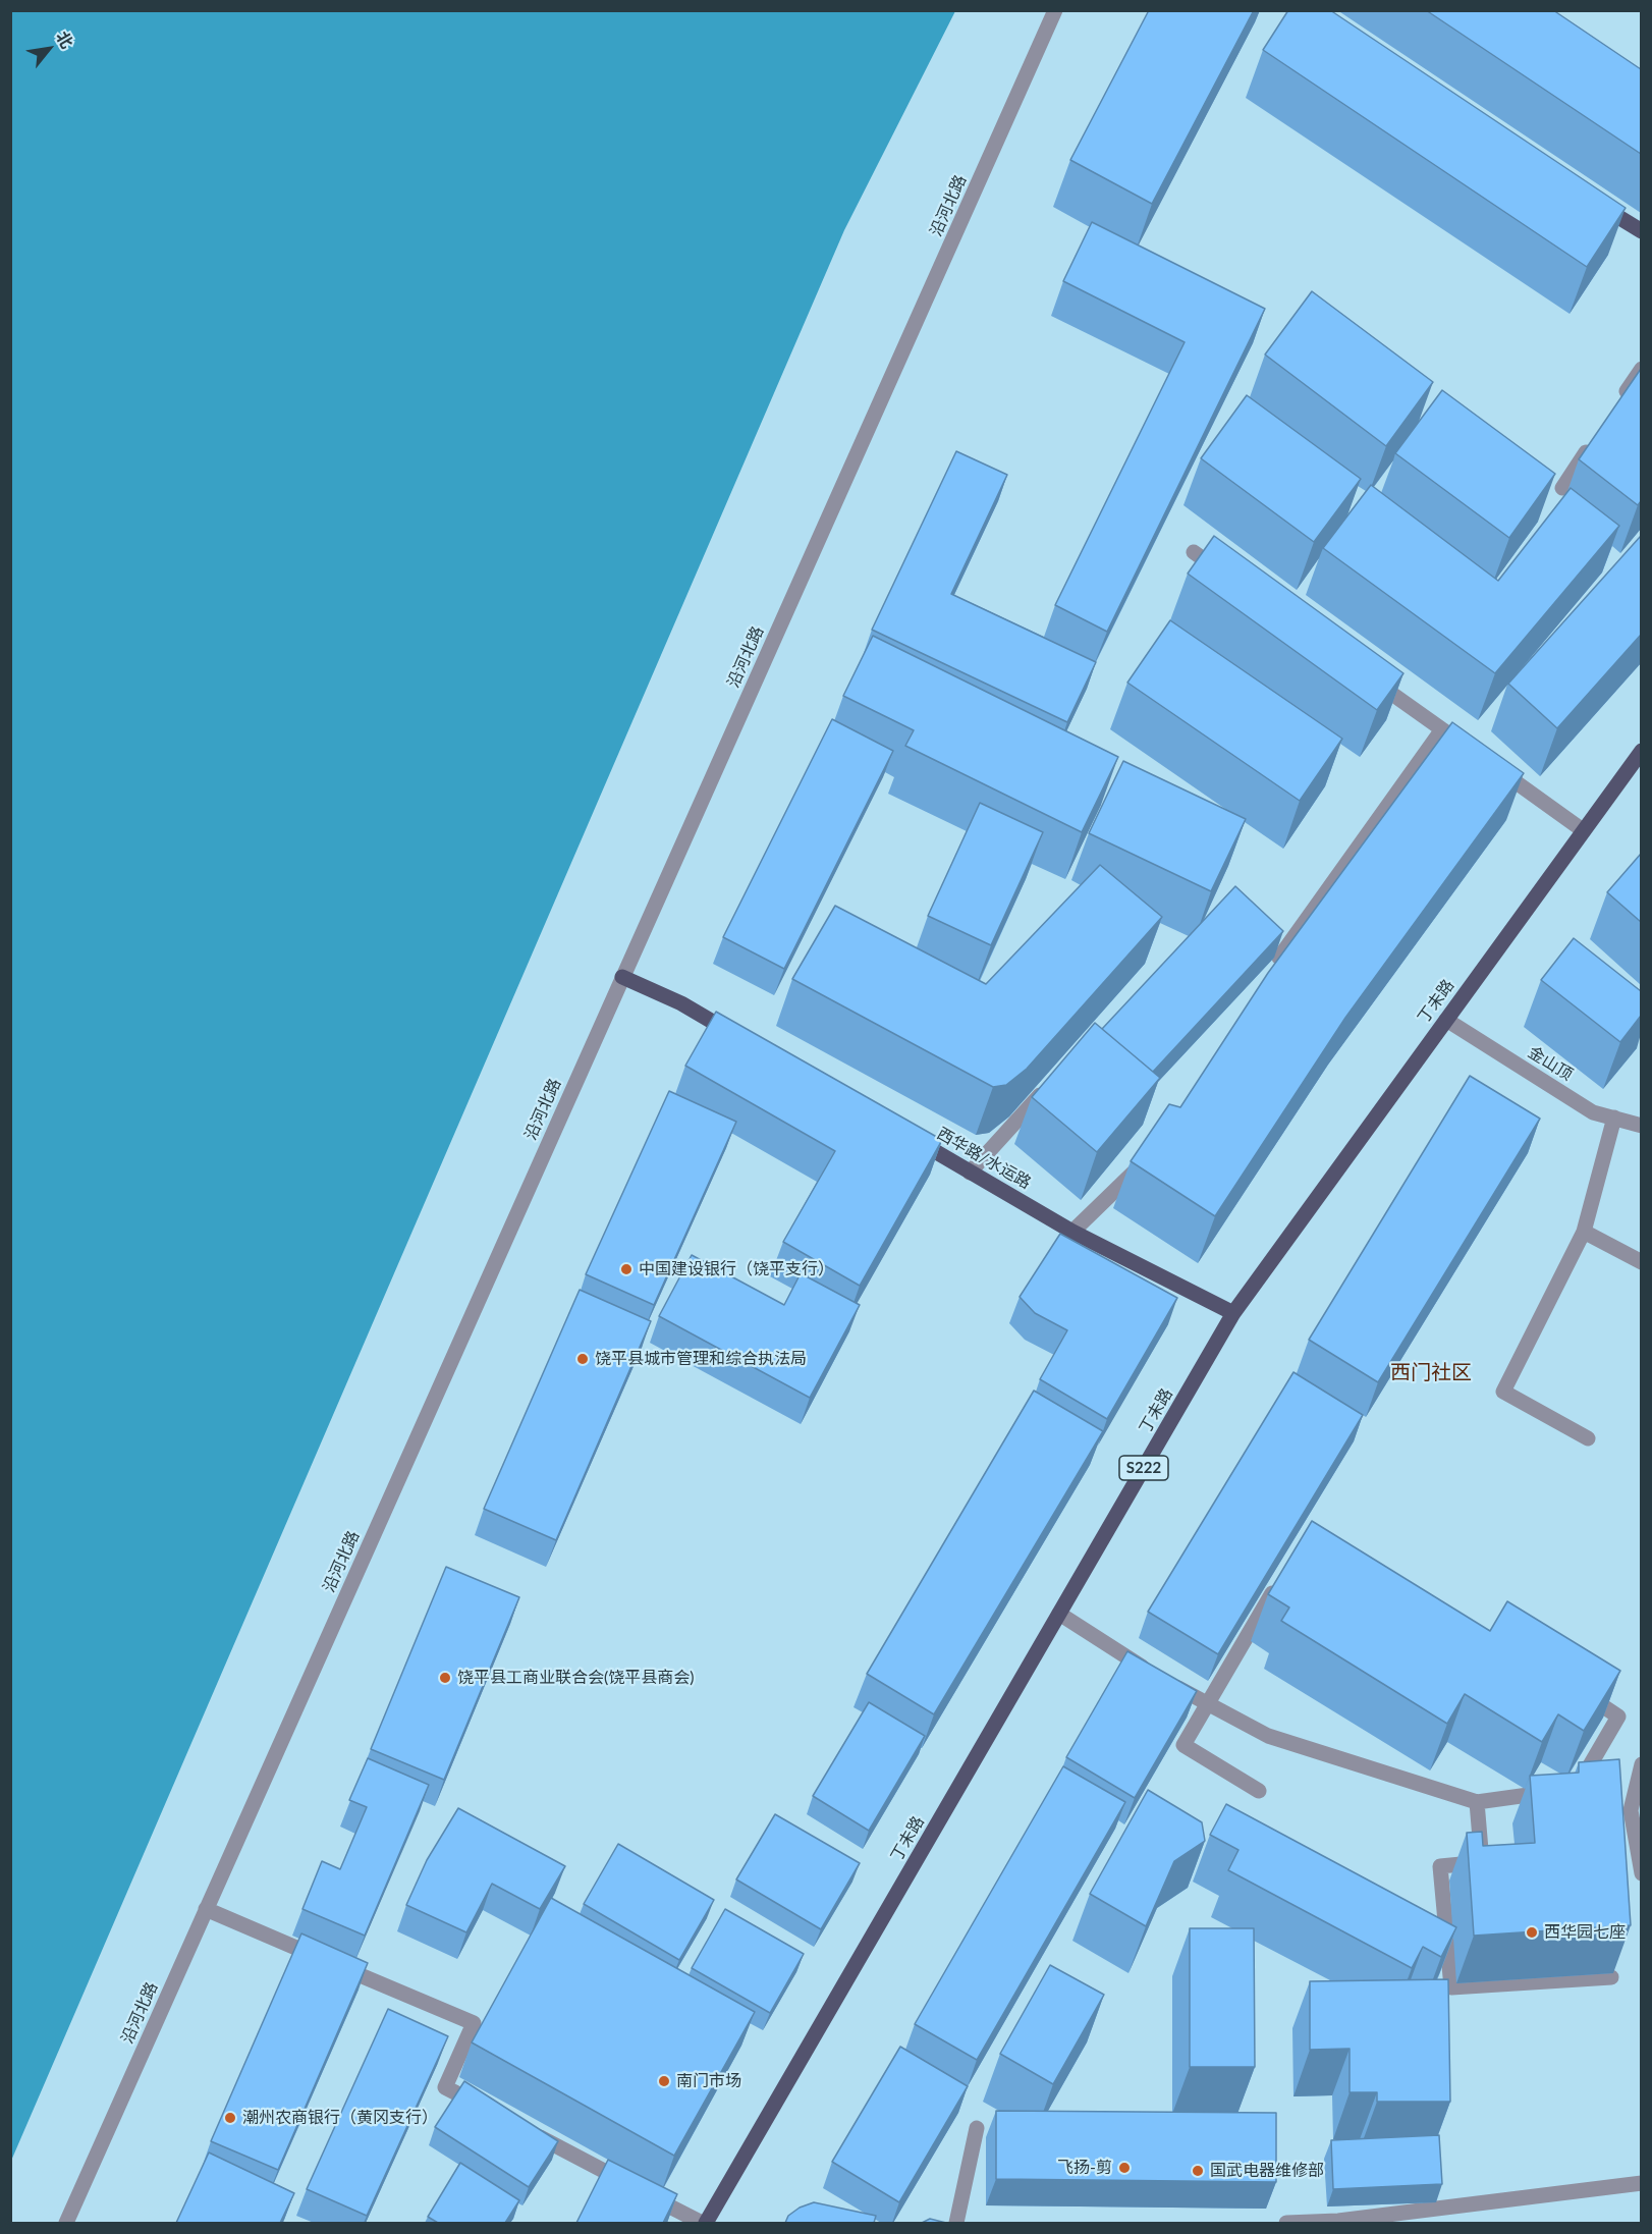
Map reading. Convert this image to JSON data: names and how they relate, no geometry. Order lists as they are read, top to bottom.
{
  "streets": {
    "main road": ["丁未路", "西华路/水运路", "S222"],
    "street": ["沿河北路", "金山顶"]
  },
  "crossings": [
    ["丁未路", "金山顶"],
    ["丁未路", "西华路/水运路"]
  ],
  "districts": ["西门社区"],
  "places": [
    "中国建设银行（饶平支行）",
    "饶平县城市管理和综合执法局",
    "饶平县工商业联合会(饶平县商会)",
    "西华园七座",
    "南门市场",
    "潮州农商银行（黄冈支行）",
    "飞扬-剪",
    "国武电器维修部"
  ],
  "north": "top right"
}
